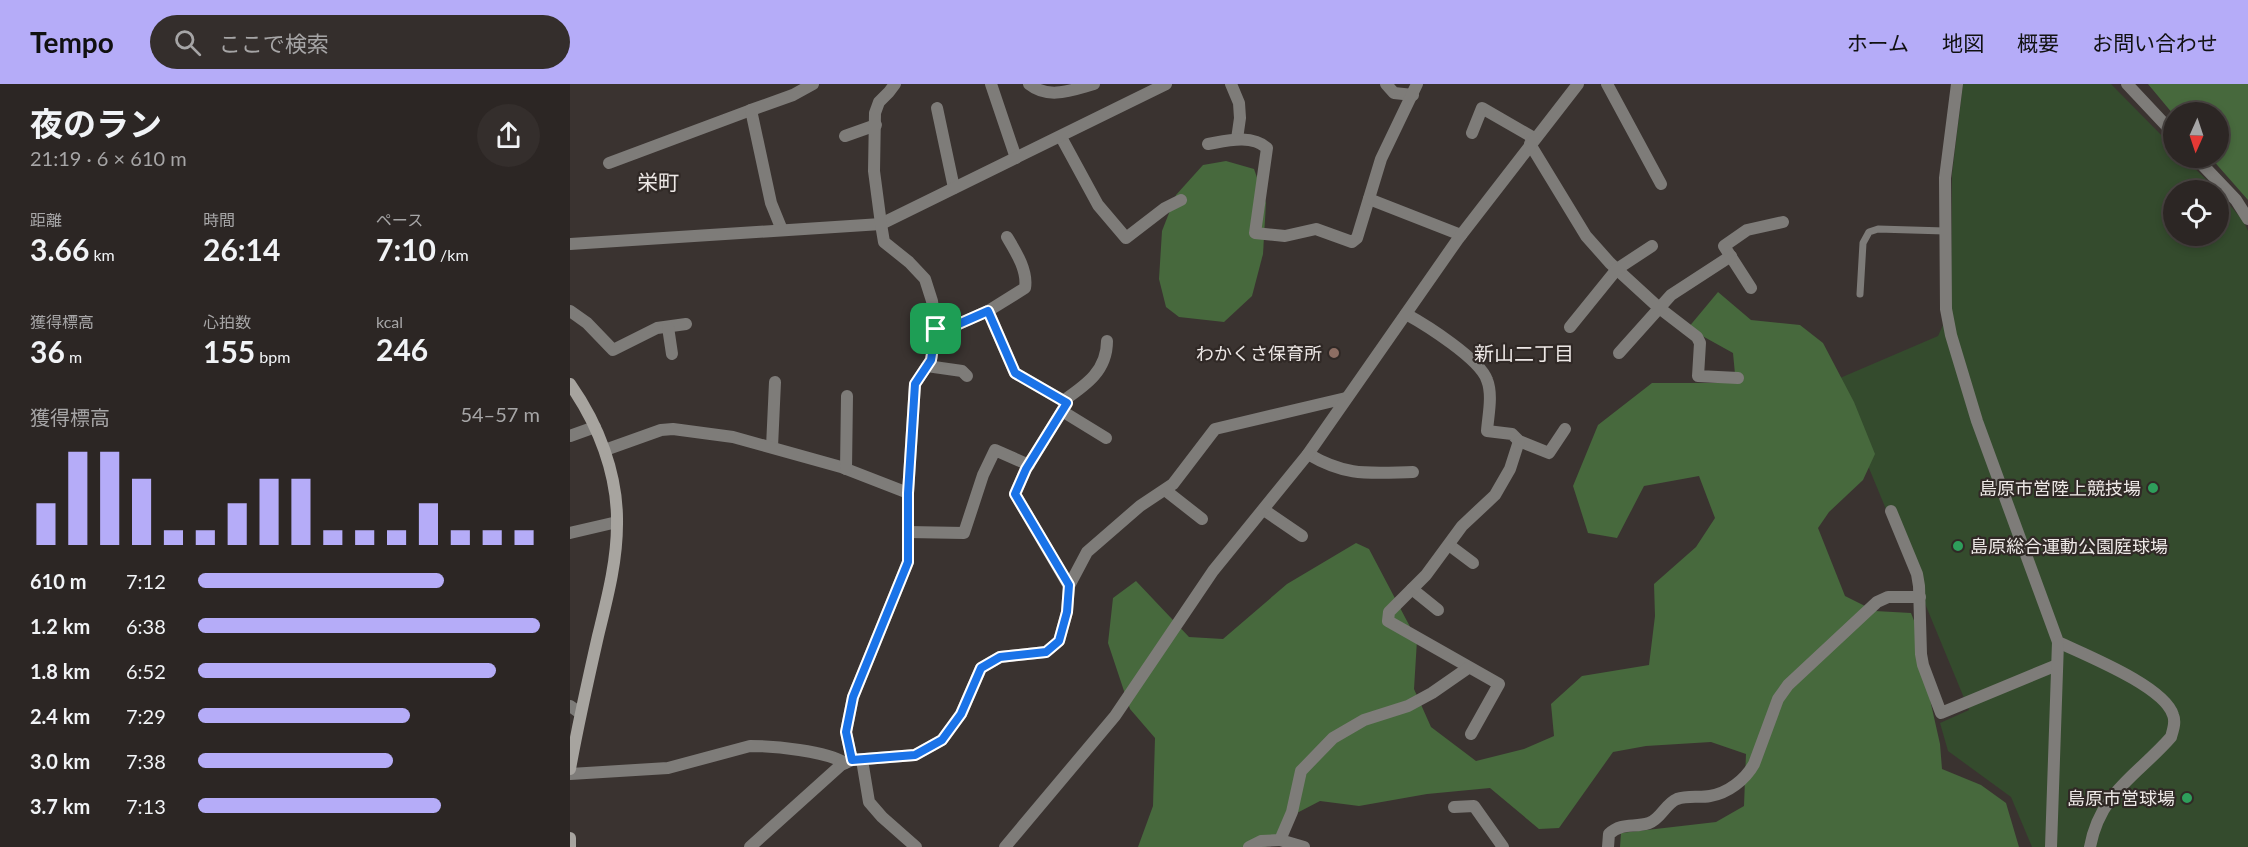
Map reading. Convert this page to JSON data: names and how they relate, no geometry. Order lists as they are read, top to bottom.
{
  "districts": ["栄町", "新山二丁目"],
  "places": [
    "わかくさ保育所",
    "島原市営陸上競技場",
    "島原総合運動公園庭球場",
    "島原市営球場"
  ],
  "north": "bottom",
  "page": {
    "header": "Tempo",
    "search": "ここで検索",
    "nav": [
      "ホーム",
      "地図",
      "概要",
      "お問い合わせ"
    ],
    "heading": ["夜のラン", "21:19 · 6 × 610 m"],
    "stats": [
      ["距離", "3.66 km"],
      ["時間", "26:14"],
      ["ペース", "7:10 /km"],
      ["獲得標高", "36 m"],
      ["心拍数", "155 bpm"],
      ["kcal", "246"]
    ],
    "chart": ["獲得標高", "54–57 m"],
    "list": [
      {
        "name": "610 m",
        "note": "7:12"
      },
      {
        "name": "1.2 km",
        "note": "6:38"
      },
      {
        "name": "1.8 km",
        "note": "6:52"
      },
      {
        "name": "2.4 km",
        "note": "7:29"
      },
      {
        "name": "3.0 km",
        "note": "7:38"
      },
      {
        "name": "3.7 km",
        "note": "7:13"
      }
    ]
  }
}
